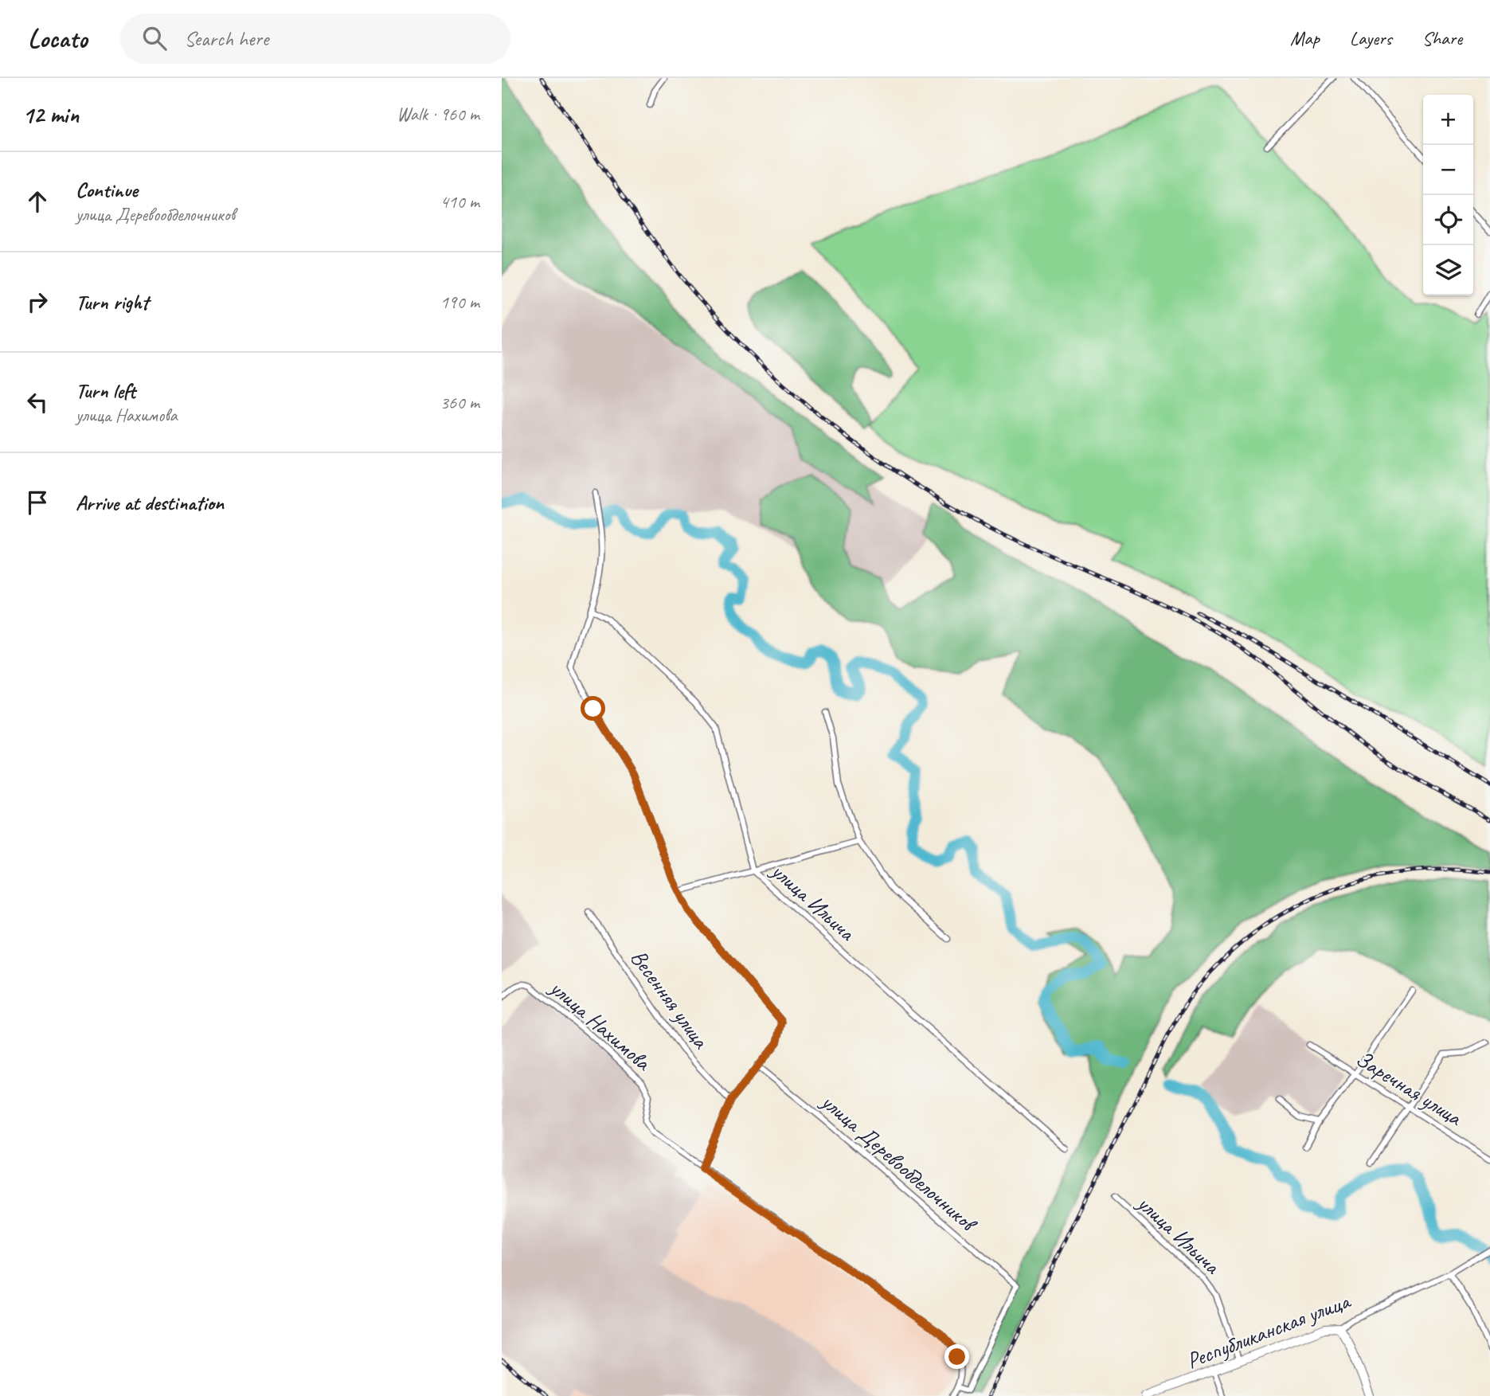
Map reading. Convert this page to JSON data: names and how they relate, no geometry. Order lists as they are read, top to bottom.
{
  "streets": {
    "main road": ["Республиканская улица"],
    "street": [
      "улица Ильича",
      "Весенняя улица",
      "улица Нахимова",
      "Заречная улица",
      "улица Деревообделочников"
    ]
  },
  "crossings": [
    ["улица Ильича", "Республиканская улица"],
    ["улица Нахимова", "улица Деревообделочников"]
  ],
  "page": {
    "header": "Locato",
    "search": "Search here",
    "nav": ["Map", "Layers", "Share"],
    "heading": ["12 min", "Walk · 960 m"],
    "map_buttons": ["+", "−"],
    "list": [
      ["Continue", "улица Деревообделочников", "410 m"],
      ["Turn right", "190 m"],
      ["Turn left", "улица Нахимова", "360 m"],
      "Arrive at destination"
    ]
  }
}
